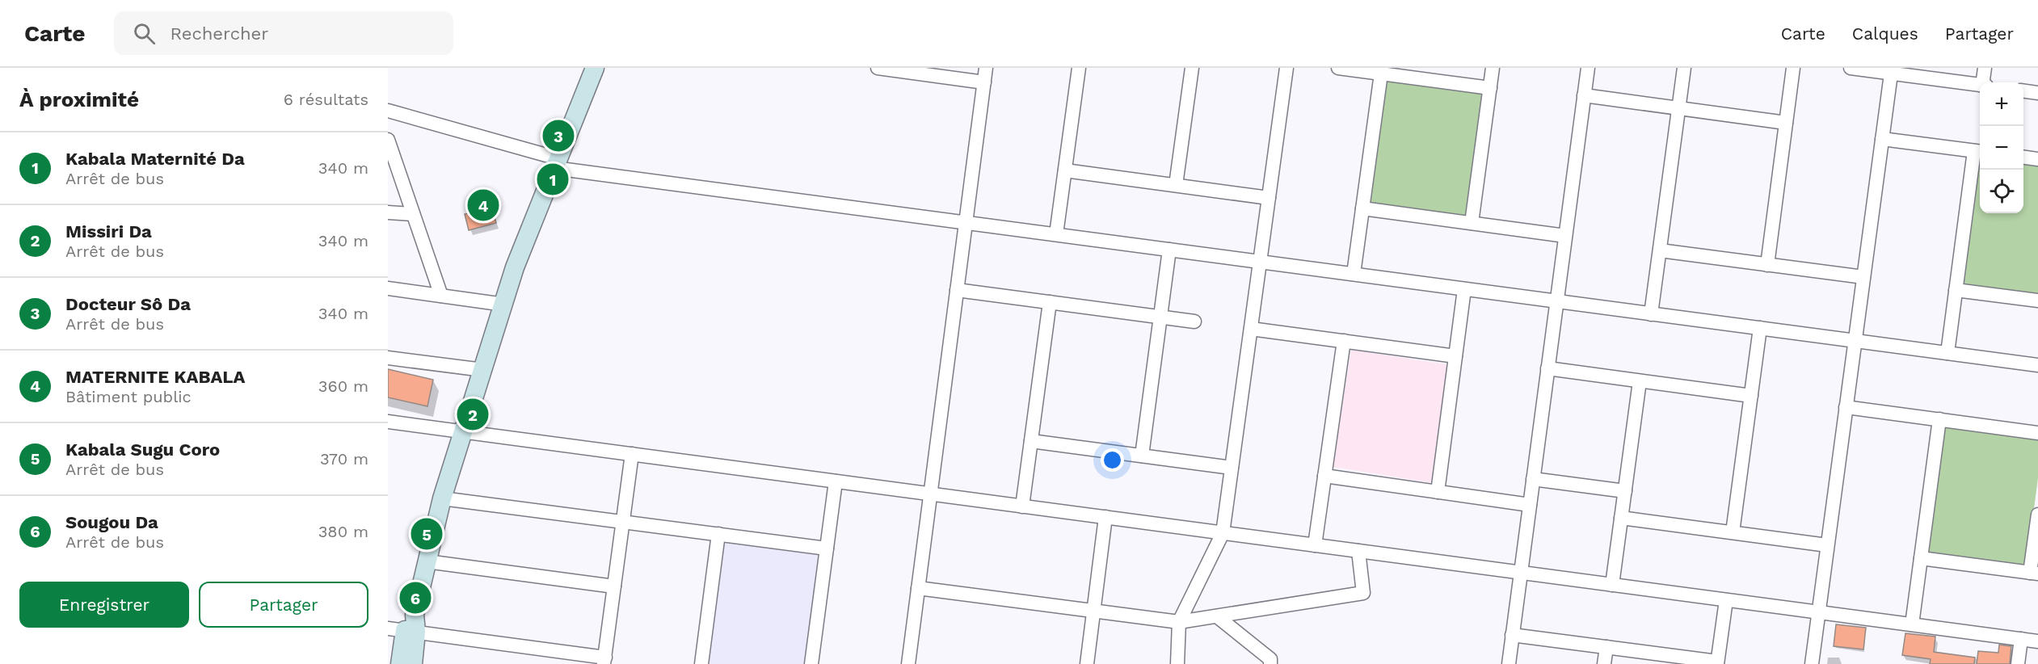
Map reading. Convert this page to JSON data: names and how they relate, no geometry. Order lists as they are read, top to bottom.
{
  "page": {
    "header": "Carte",
    "search": "Rechercher",
    "nav": ["Carte", "Calques", "Partager"],
    "heading": ["À proximité", "6 résultats"],
    "map_buttons": ["+", "−"],
    "pins": [
      "3",
      "1",
      "4",
      "2",
      "5",
      "6"
    ],
    "list": [
      {
        "mark": "1",
        "name": "Kabala Maternité Da",
        "note": "Arrêt de bus",
        "value": "340 m"
      },
      {
        "mark": "2",
        "name": "Missiri Da",
        "note": "Arrêt de bus",
        "value": "340 m"
      },
      {
        "mark": "3",
        "name": "Docteur Sô Da",
        "note": "Arrêt de bus",
        "value": "340 m"
      },
      {
        "mark": "4",
        "name": "MATERNITE KABALA",
        "note": "Bâtiment public",
        "value": "360 m"
      },
      {
        "mark": "5",
        "name": "Kabala Sugu Coro",
        "note": "Arrêt de bus",
        "value": "370 m"
      },
      {
        "mark": "6",
        "name": "Sougou Da",
        "note": "Arrêt de bus",
        "value": "380 m"
      }
    ],
    "buttons": ["Enregistrer", "Partager"]
  }
}
